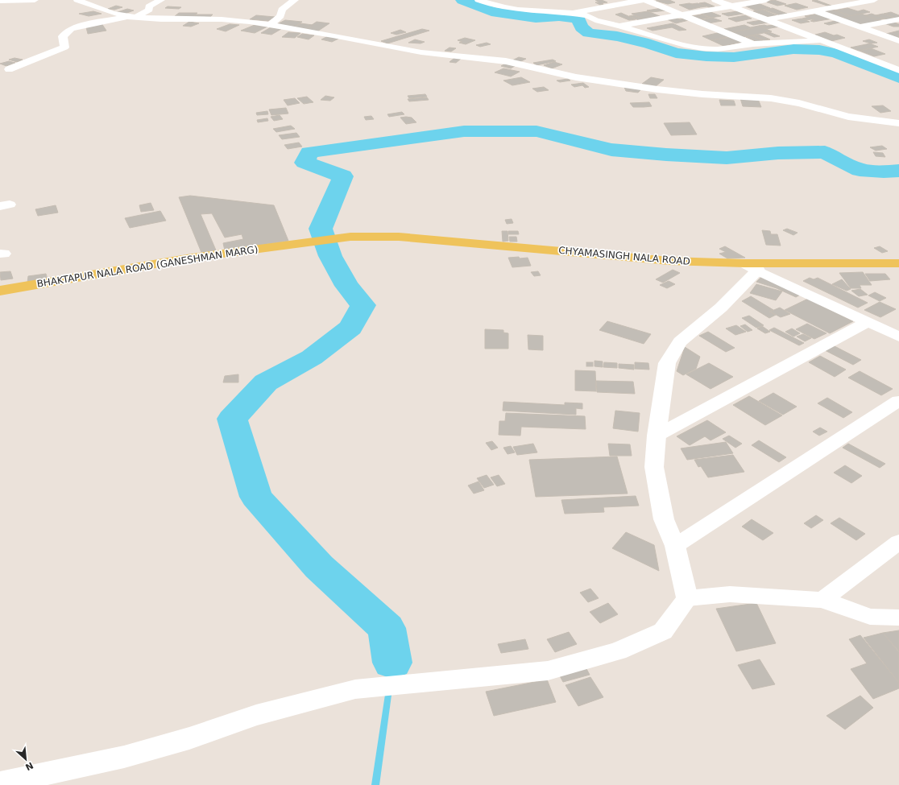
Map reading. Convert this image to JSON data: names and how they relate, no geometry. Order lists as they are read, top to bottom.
{
  "streets": {
    "main road": ["CHYAMASINGH NALA ROAD", "BHAKTAPUR NALA ROAD (GANESHMAN MARG)"]
  },
  "crossings": [
    ["CHYAMASINGH NALA ROAD", "BHAKTAPUR NALA ROAD (GANESHMAN MARG)"]
  ],
  "north": "bottom right"
}
